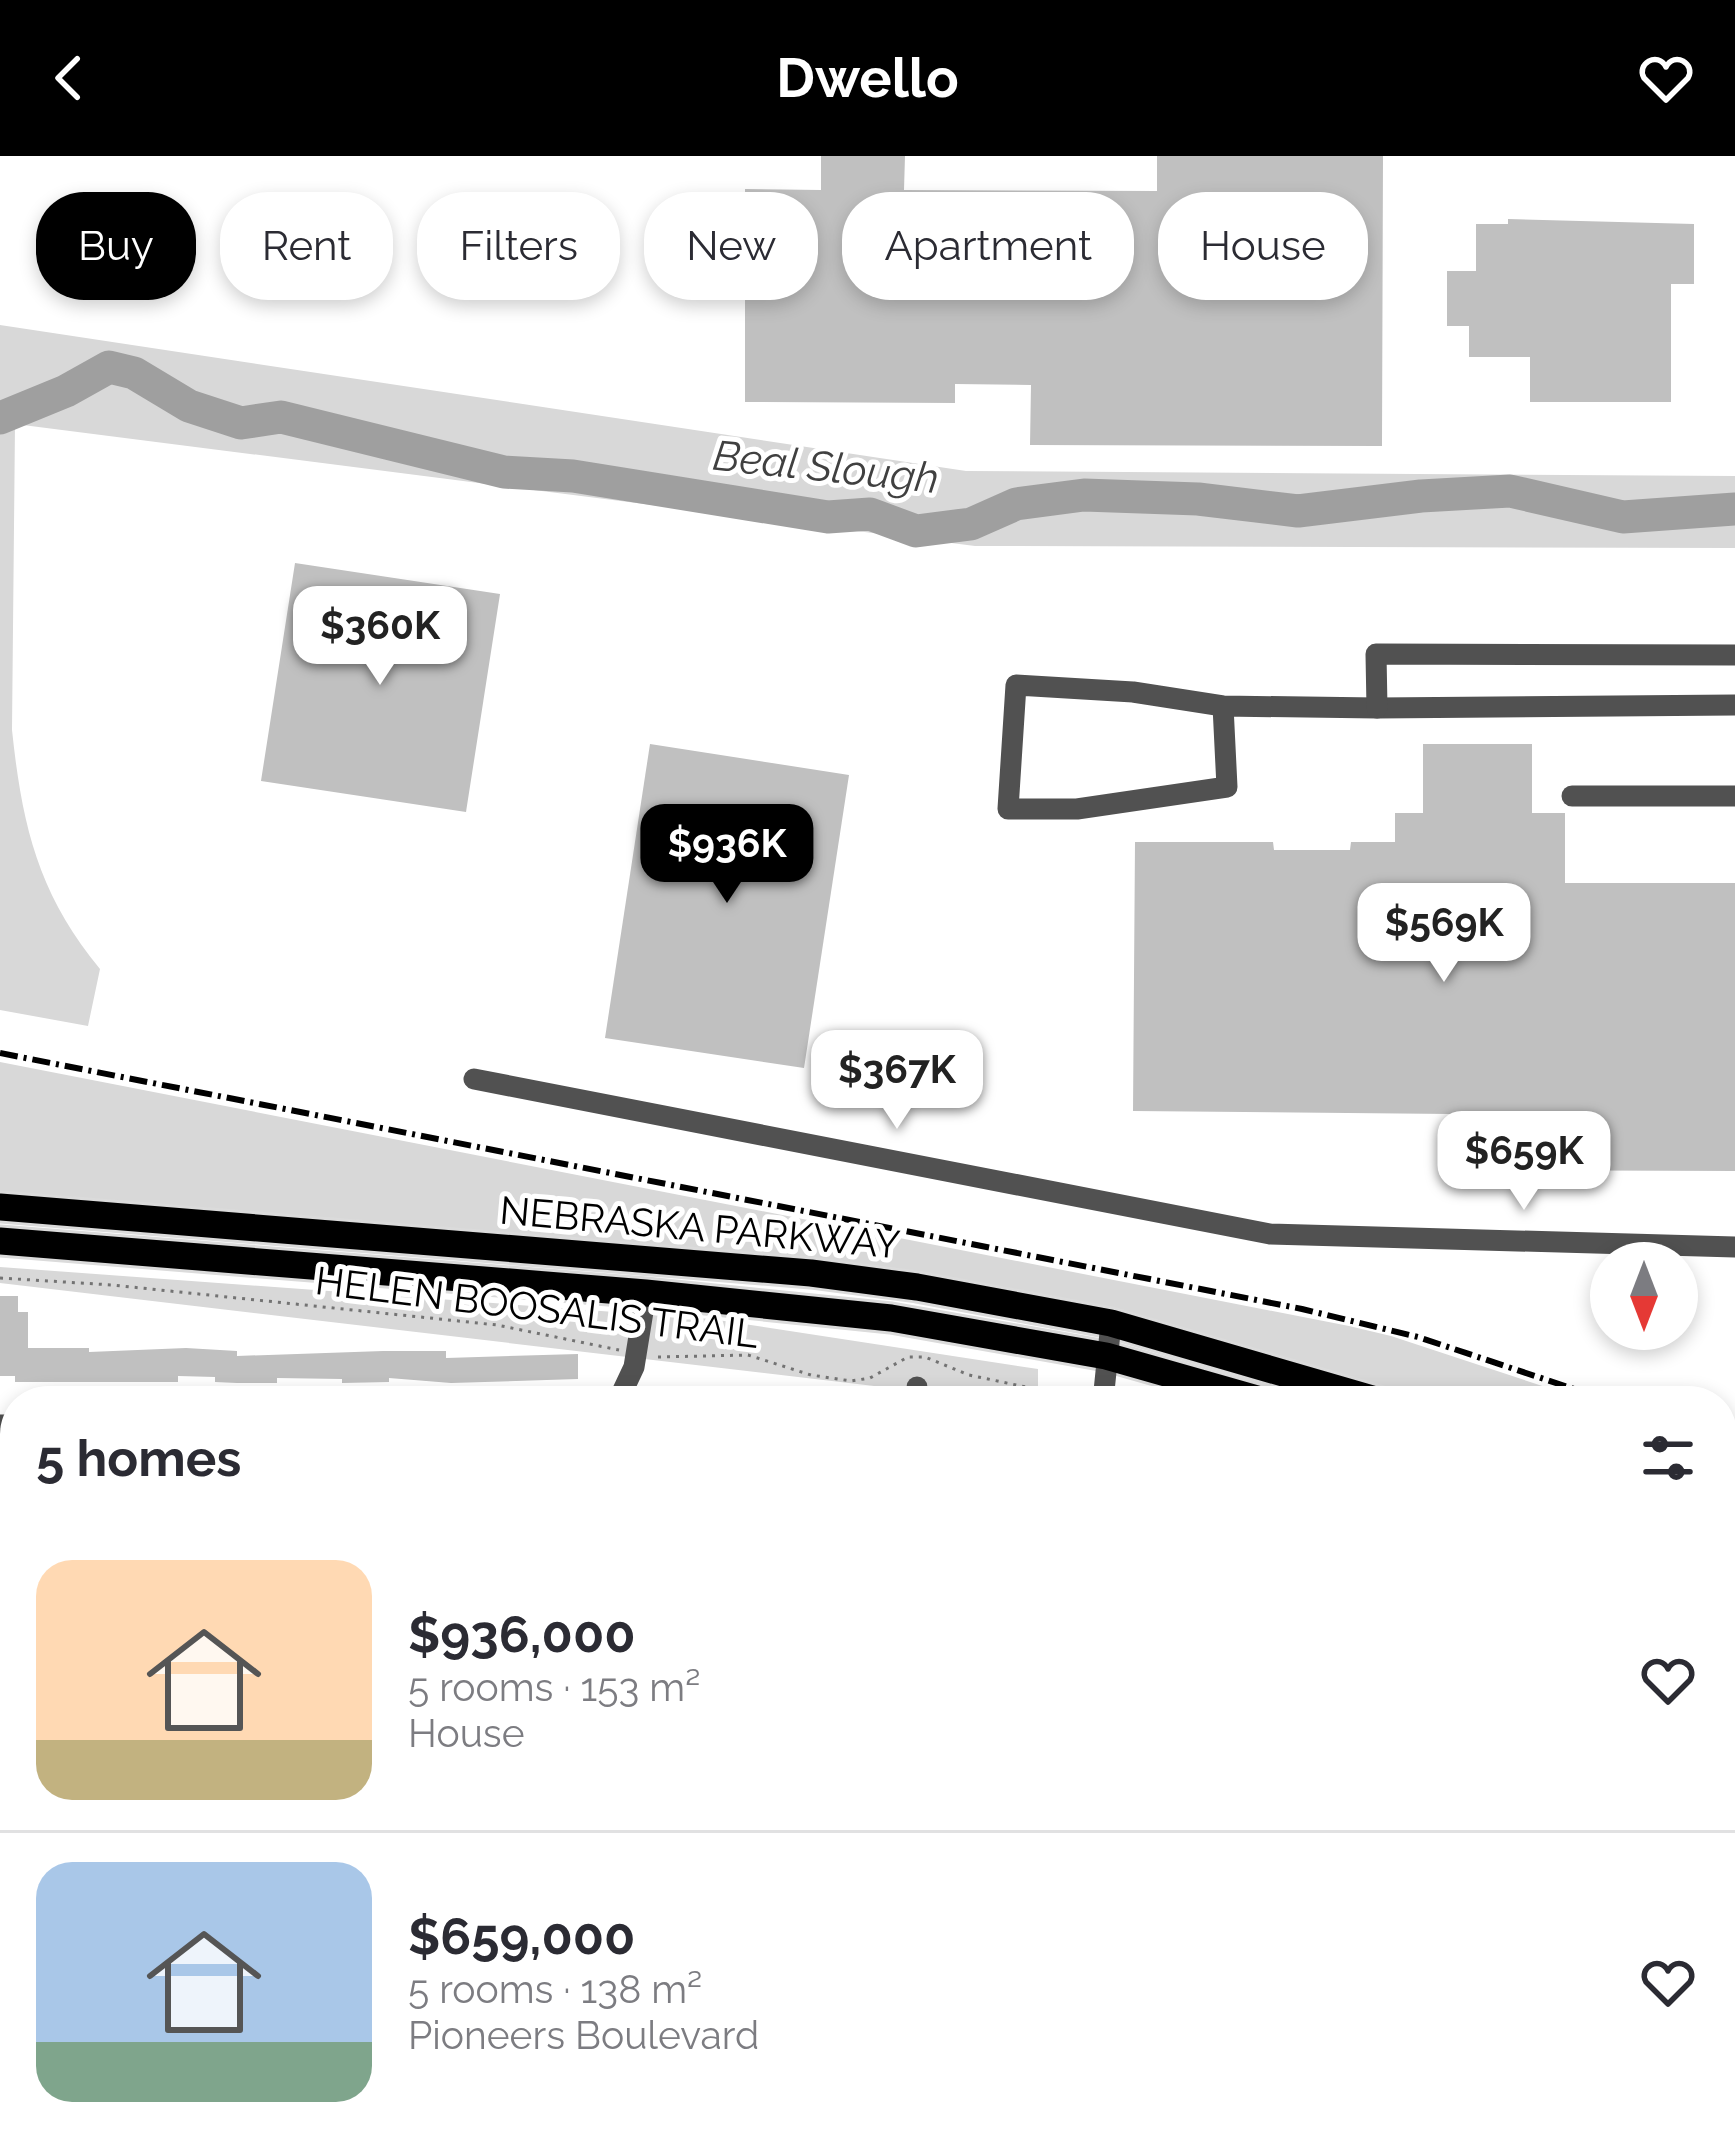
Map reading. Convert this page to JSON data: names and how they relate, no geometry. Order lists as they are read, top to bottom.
{
  "streets": {
    "main road": ["NEBRASKA PARKWAY"],
    "path": ["HELEN BOOSALIS TRAIL"]
  },
  "water": ["Beal Slough"],
  "north": "bottom",
  "page": {
    "header": "Dwello",
    "chip": [
      "Buy",
      "Rent",
      "Filters",
      "New",
      "Apartment",
      "House"
    ],
    "price": [
      "$360K",
      "$936K",
      "$569K",
      "$367K",
      "$659K"
    ],
    "heading": "5 homes",
    "list": [
      {
        "name": "$936,000",
        "note": "5 rooms · 153 m² · House"
      },
      {
        "name": "$659,000",
        "note": "5 rooms · 138 m² · Pioneers Boulevard"
      }
    ]
  }
}
